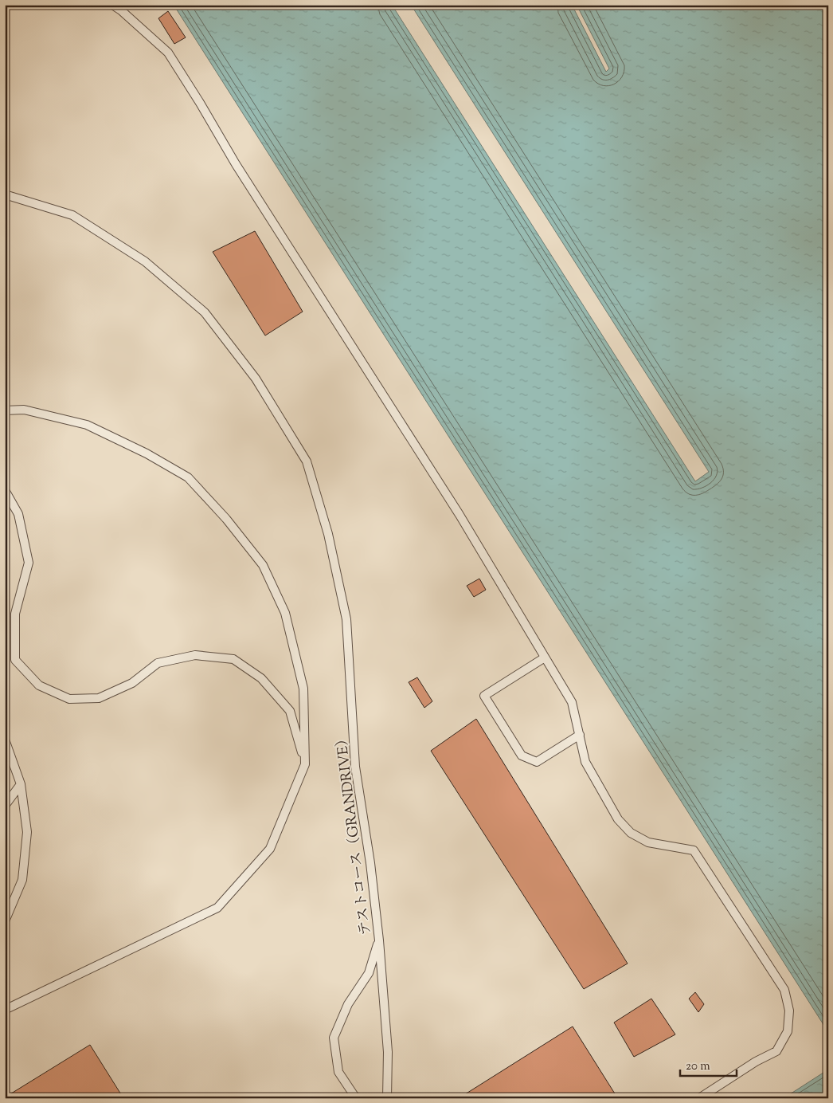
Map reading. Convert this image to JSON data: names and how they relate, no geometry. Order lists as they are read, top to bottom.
{
  "streets": {
    "lane": ["テストコース（GRANDRIVE）"]
  },
  "scale_bar": "20 m"
}
